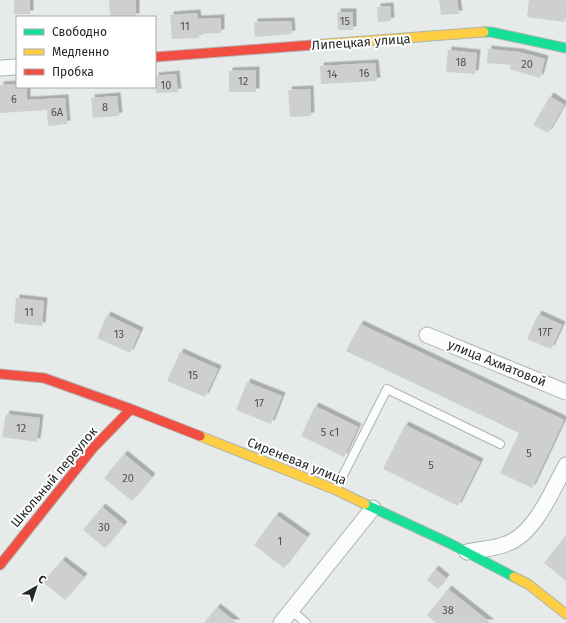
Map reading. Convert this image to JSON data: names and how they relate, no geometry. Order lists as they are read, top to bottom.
{
  "streets": {
    "street": [
      "Липецкая улица",
      "улица Ахматовой",
      "Сиреневая улица",
      "Школьный переулок"
    ]
  },
  "crossings": [
    ["Сиреневая улица", "Школьный переулок"]
  ],
  "house_numbers": [
    "15",
    "11",
    "18",
    "20",
    "16",
    "14",
    "12",
    "10",
    "6",
    "8",
    "6А",
    "11",
    "17Г",
    "13",
    "15",
    "17",
    "12",
    "5 с1",
    "5",
    "5",
    "20",
    "30",
    "1",
    "38"
  ],
  "legend": ["Свободно", "Медленно", "Пробка"],
  "north": "top right"
}
